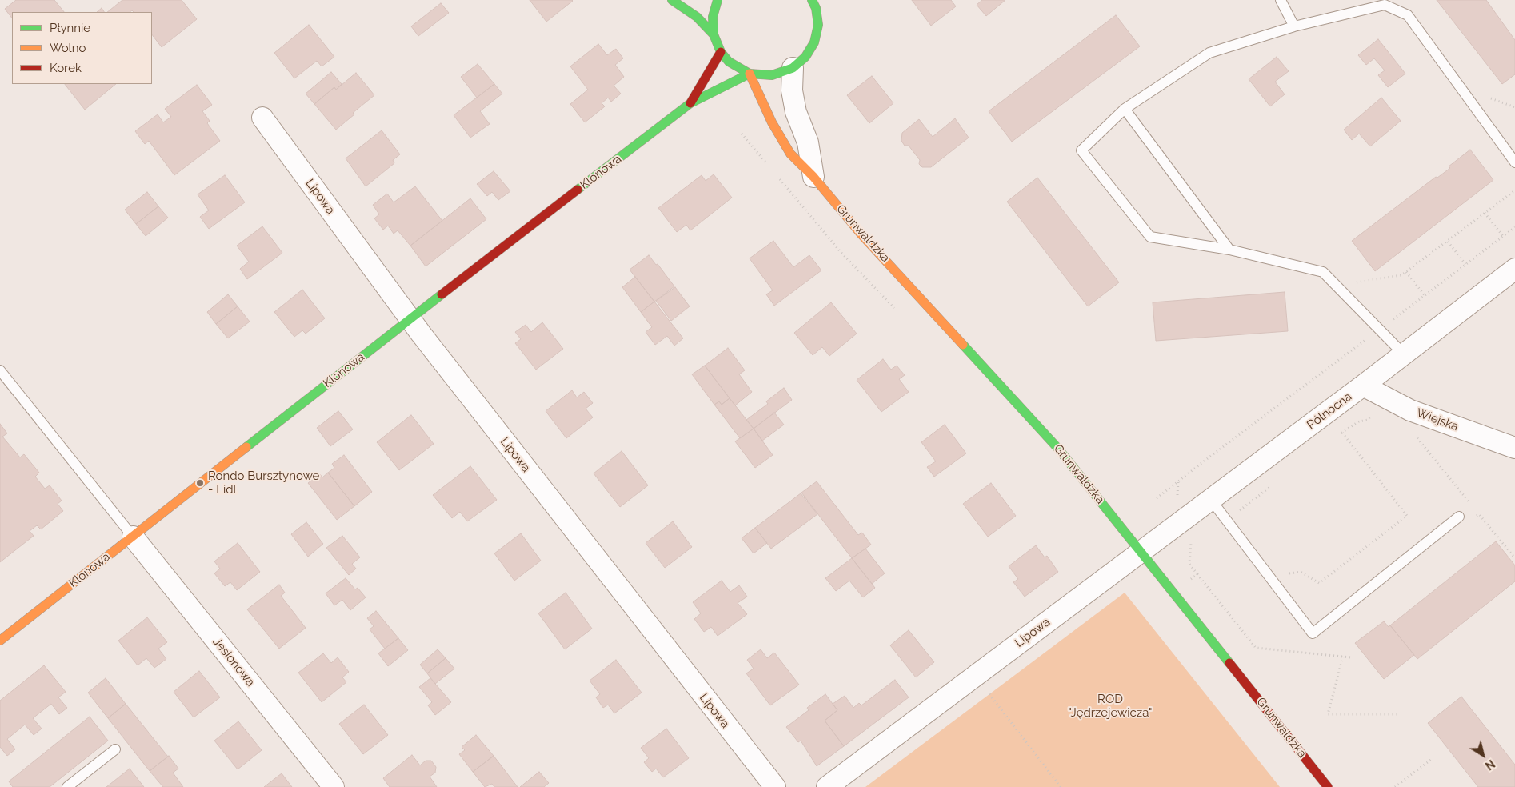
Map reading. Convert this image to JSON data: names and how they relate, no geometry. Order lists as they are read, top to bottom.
{
  "streets": {
    "street": [
      "Klonowa",
      "Lipowa",
      "Grunwaldzka",
      "Północna",
      "Wiejska",
      "Jesionowa"
    ]
  },
  "crossings": [
    ["Klonowa", "Lipowa"],
    ["Klonowa", "Grunwaldzka"],
    ["Klonowa", "Jesionowa"],
    ["Lipowa", "Grunwaldzka"],
    ["Lipowa", "Północna"],
    ["Grunwaldzka", "Północna"],
    ["Północna", "Wiejska"]
  ],
  "parks": ["ROD \"Jędrzejewicza\""],
  "places": ["Rondo Bursztynowe - Lidl"],
  "legend": ["Płynnie", "Wolno", "Korek"],
  "north": "bottom right"
}
